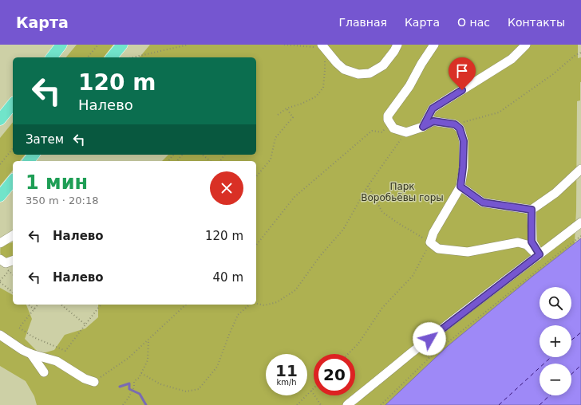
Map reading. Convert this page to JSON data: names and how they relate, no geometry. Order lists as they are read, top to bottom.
{
  "parks": ["Парк Воробьёвы горы"],
  "page": {
    "header": "Карта",
    "nav": [
      "Главная",
      "Карта",
      "О нас",
      "Контакты"
    ],
    "turn": ["120 m", "Налево"],
    "then": "Затем",
    "heading": ["1 мин", "350 m · 20:18"],
    "list": [
      {
        "name": "Налево",
        "value": "120 m"
      },
      {
        "name": "Налево",
        "value": "40 m"
      }
    ],
    "map_buttons": ["+", "−"],
    "speed": "11 km/h",
    "limit": "20"
  }
}
